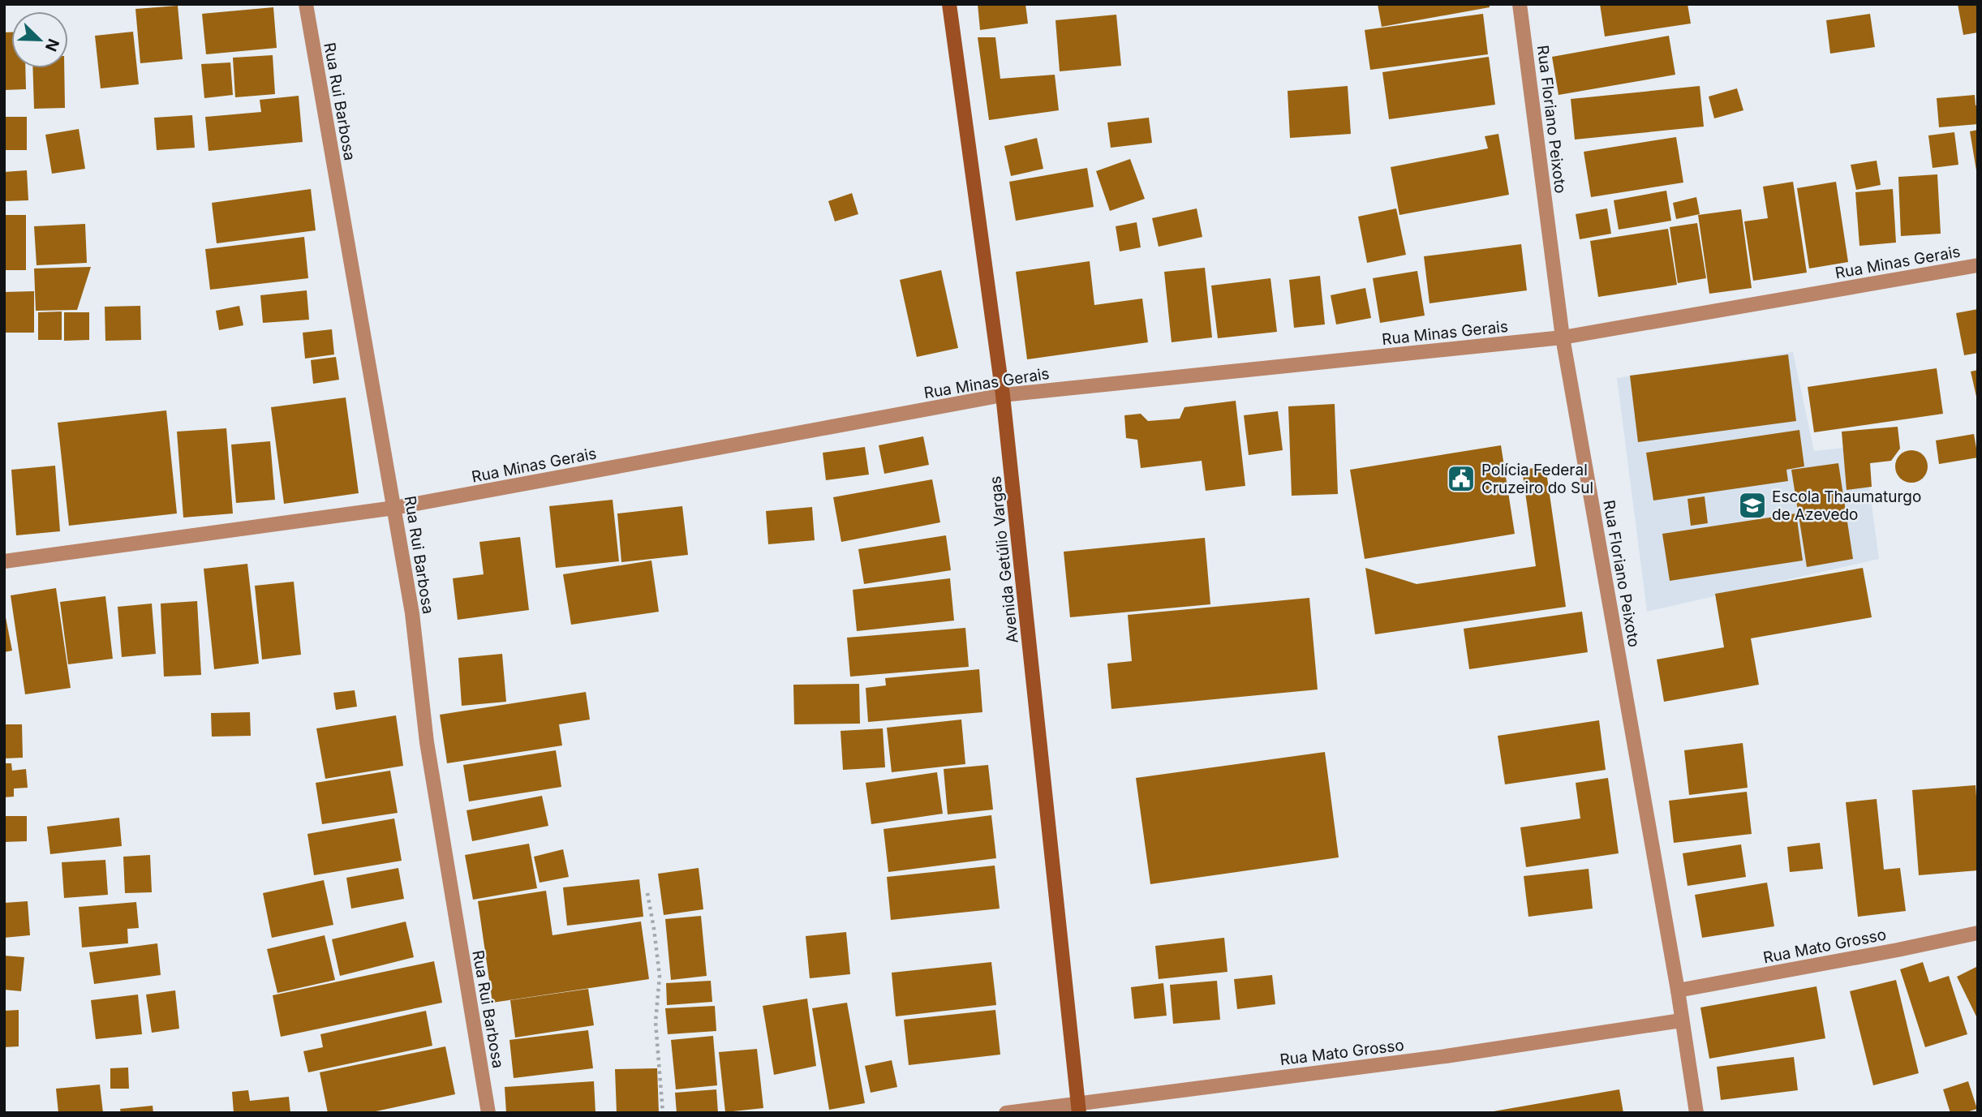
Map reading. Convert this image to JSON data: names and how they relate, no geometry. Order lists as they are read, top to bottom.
{
  "streets": {
    "street": [
      "Rua Rui Barbosa",
      "Rua Floriano Peixoto",
      "Rua Minas Gerais",
      "Avenida Getúlio Vargas",
      "Rua Mato Grosso"
    ]
  },
  "crossings": [
    ["Rua Rui Barbosa", "Rua Minas Gerais"],
    ["Rua Floriano Peixoto", "Rua Minas Gerais"],
    ["Rua Floriano Peixoto", "Rua Mato Grosso"],
    ["Rua Minas Gerais", "Avenida Getúlio Vargas"],
    ["Avenida Getúlio Vargas", "Rua Mato Grosso"]
  ],
  "places": {
    "public building": ["Polícia Federal Cruzeiro do Sul"],
    "school or university": ["Escola Thaumaturgo de Azevedo"]
  },
  "north": "bottom right"
}
